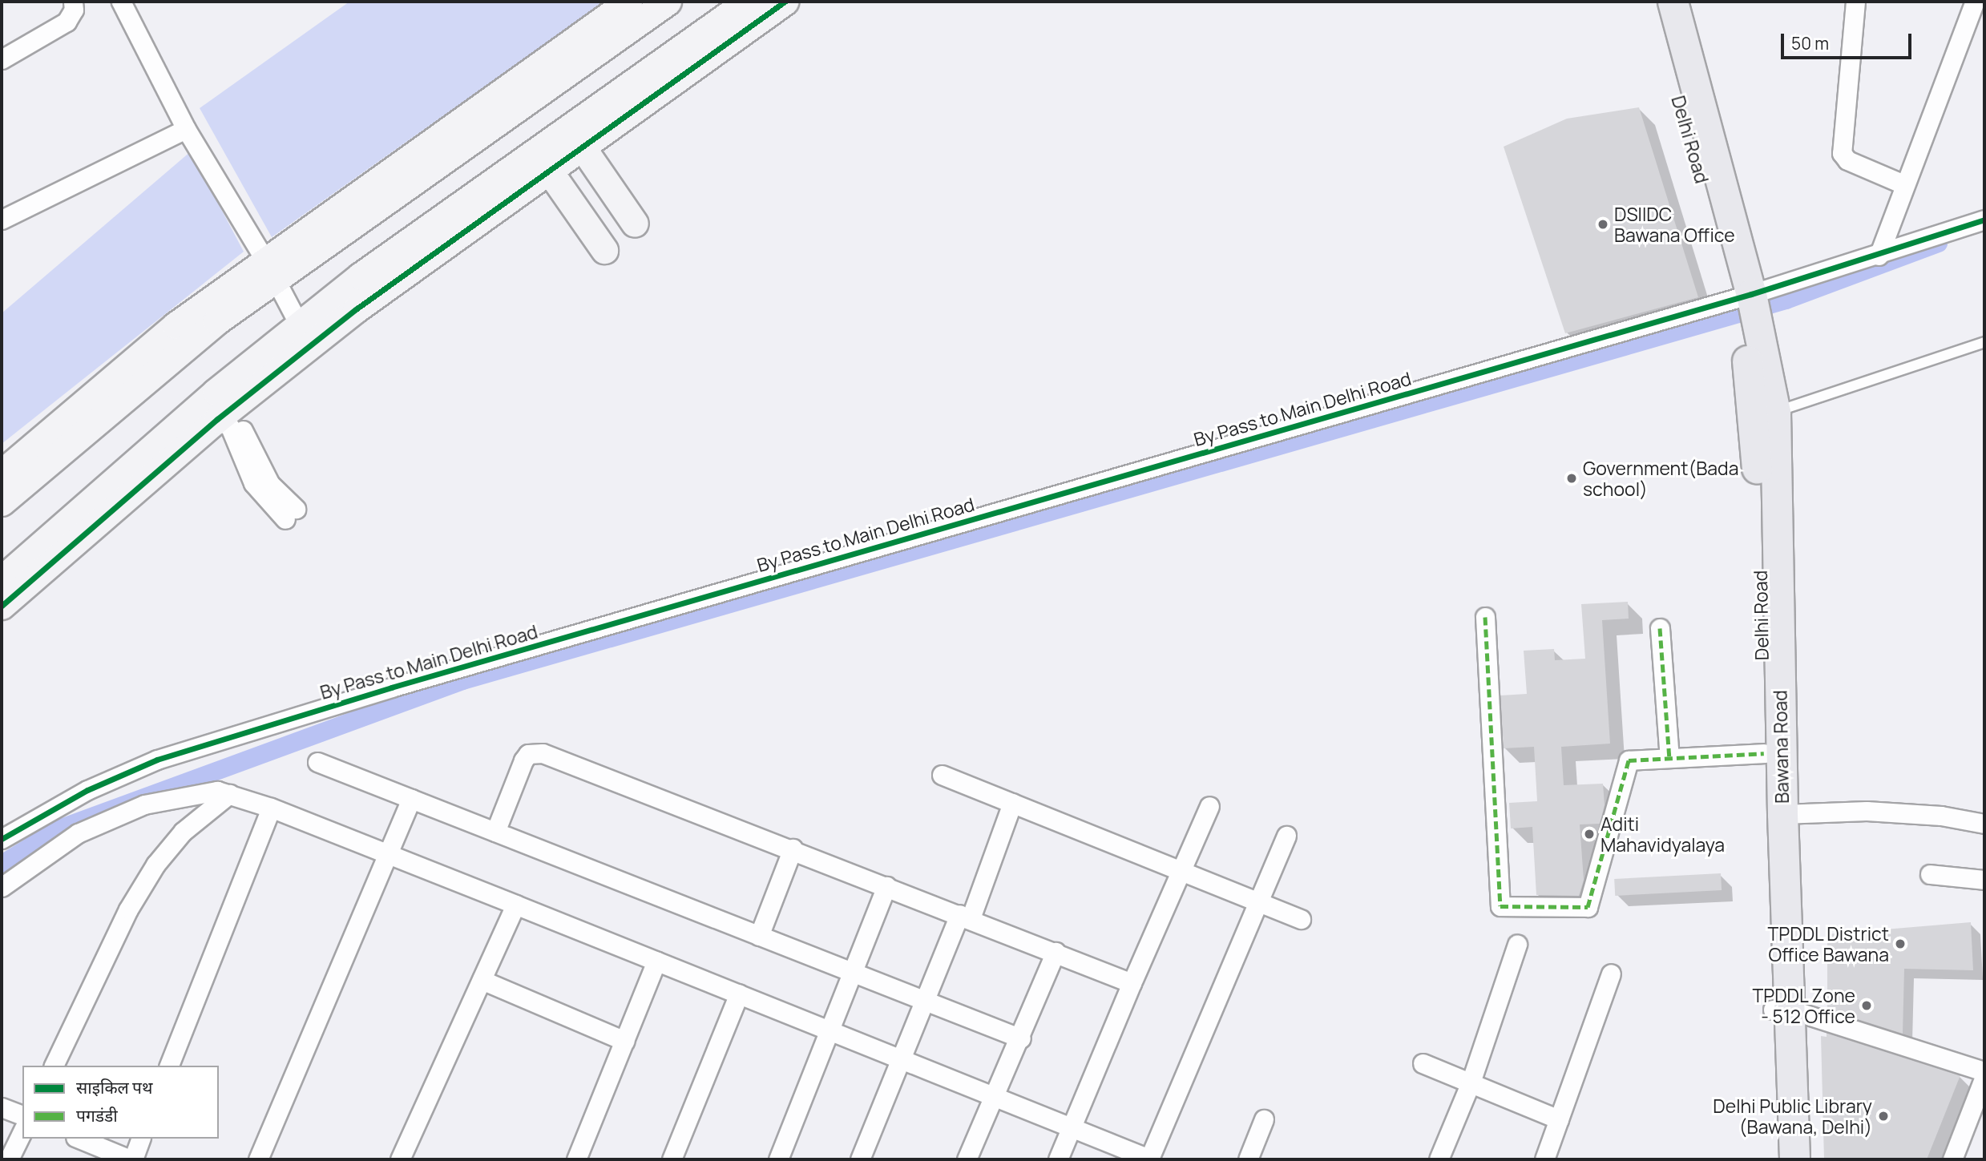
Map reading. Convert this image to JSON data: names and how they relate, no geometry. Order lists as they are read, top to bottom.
{
  "streets": {
    "main road": ["Delhi Road", "Bawana Road"],
    "street": ["By Pass to Main Delhi Road"]
  },
  "crossings": [
    ["Delhi Road", "Bawana Road"],
    ["By Pass to Main Delhi Road", "Bawana Road"]
  ],
  "places": [
    "DSIIDC Bawana Office",
    "Government(Bada school)",
    "Aditi Mahavidyalaya",
    "TPDDL District Office Bawana",
    "TPDDL Zone - 512 Office",
    "Delhi Public Library (Bawana, Delhi)"
  ],
  "legend": ["साइकिल पथ", "पगडंडी"],
  "scale_bar": "50 m"
}
